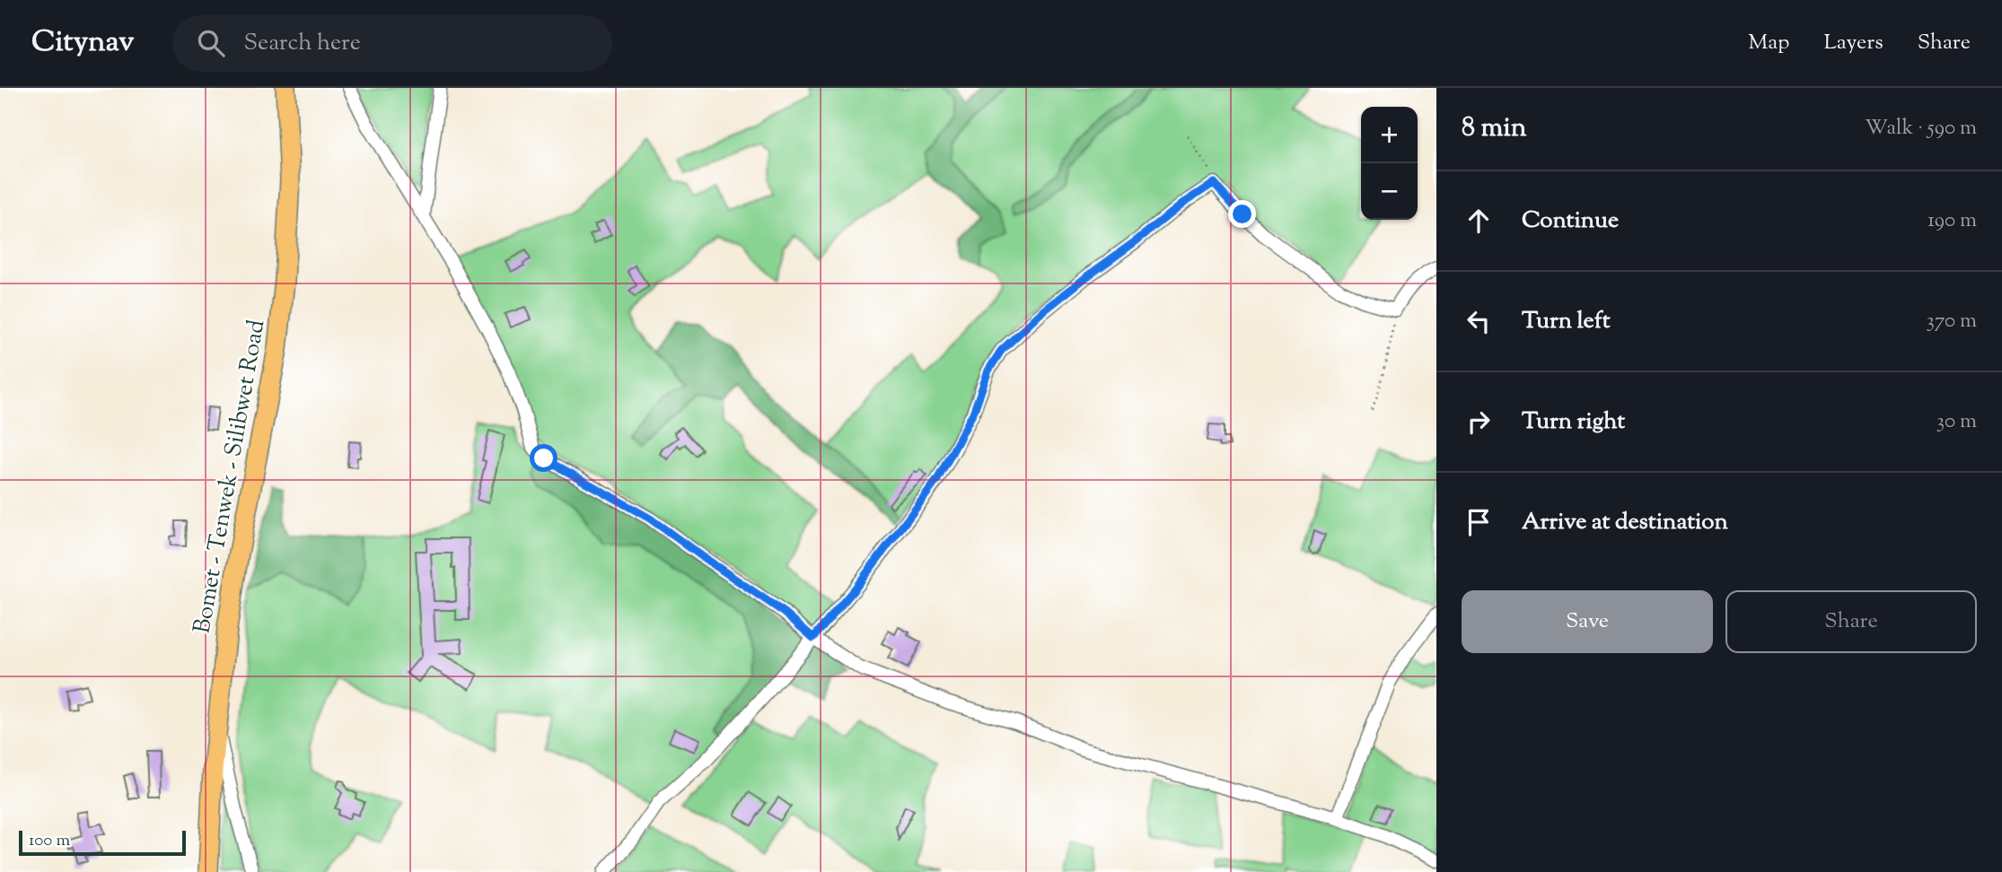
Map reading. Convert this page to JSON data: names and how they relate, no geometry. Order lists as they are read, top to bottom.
{
  "streets": {
    "main road": ["Bomet - Tenwek - Silibwet Road"]
  },
  "scale_bar": "100 m",
  "page": {
    "header": "Citynav",
    "search": "Search here",
    "nav": ["Map", "Layers", "Share"],
    "heading": ["8 min", "Walk · 590 m"],
    "map_buttons": ["+", "−"],
    "list": [
      ["Continue", "190 m"],
      ["Turn left", "370 m"],
      ["Turn right", "30 m"],
      "Arrive at destination"
    ],
    "buttons": ["Save", "Share"],
    "scale": "100 m"
  }
}
